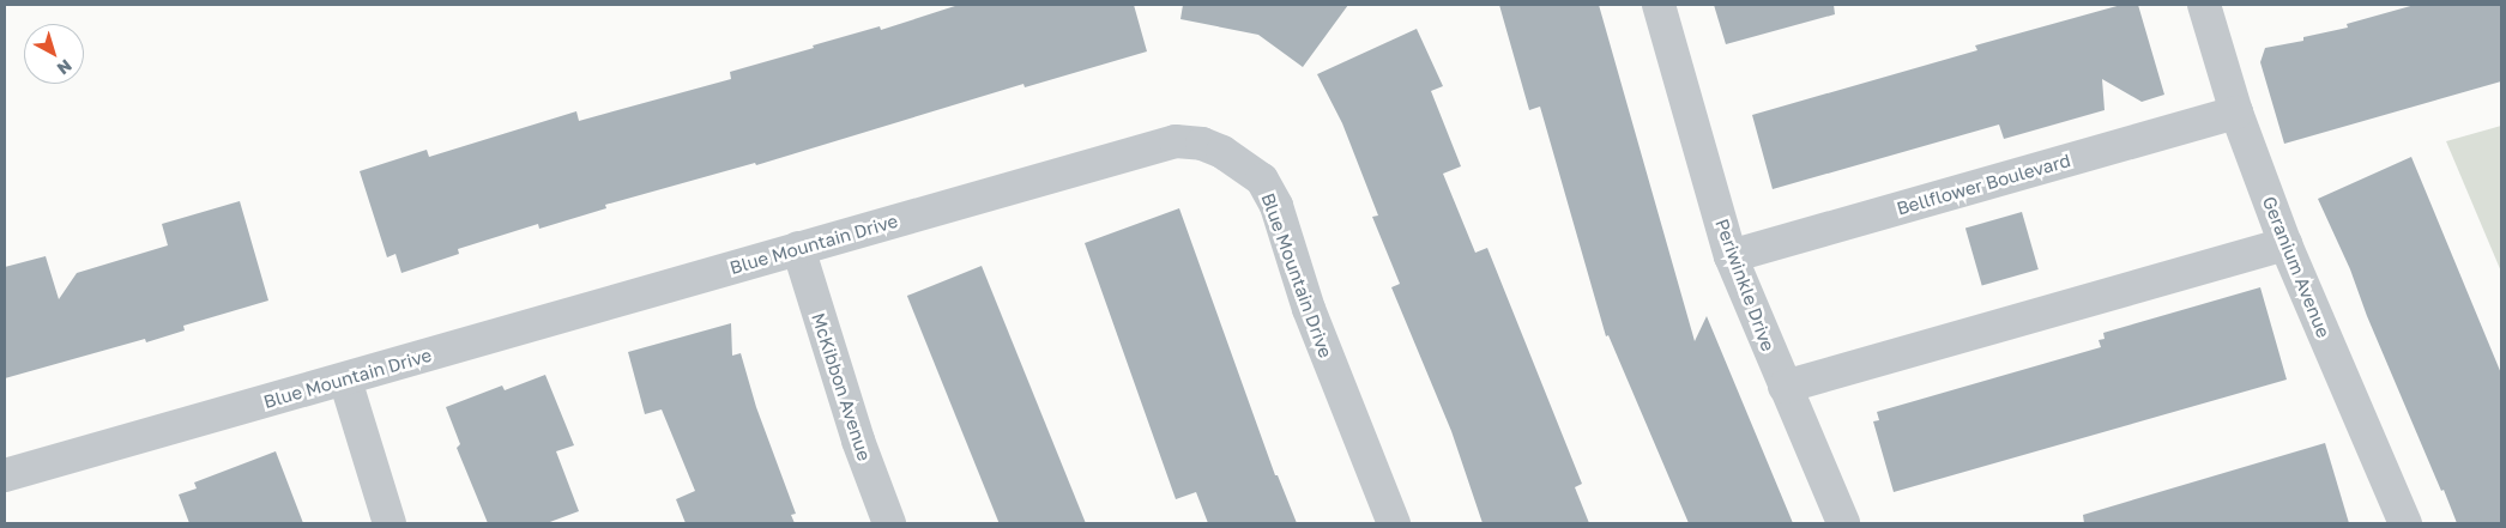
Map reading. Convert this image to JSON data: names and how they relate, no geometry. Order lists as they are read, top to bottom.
{
  "streets": {
    "street": [
      "Bellflower Boulevard",
      "Blue Mountain Drive",
      "Geranium Avenue",
      "Periwinkle Drive",
      "McKibbon Avenue"
    ]
  },
  "crossings": [
    ["Bellflower Boulevard", "Geranium Avenue"],
    ["Bellflower Boulevard", "Periwinkle Drive"],
    ["Blue Mountain Drive", "McKibbon Avenue"]
  ],
  "north": "bottom right"
}
